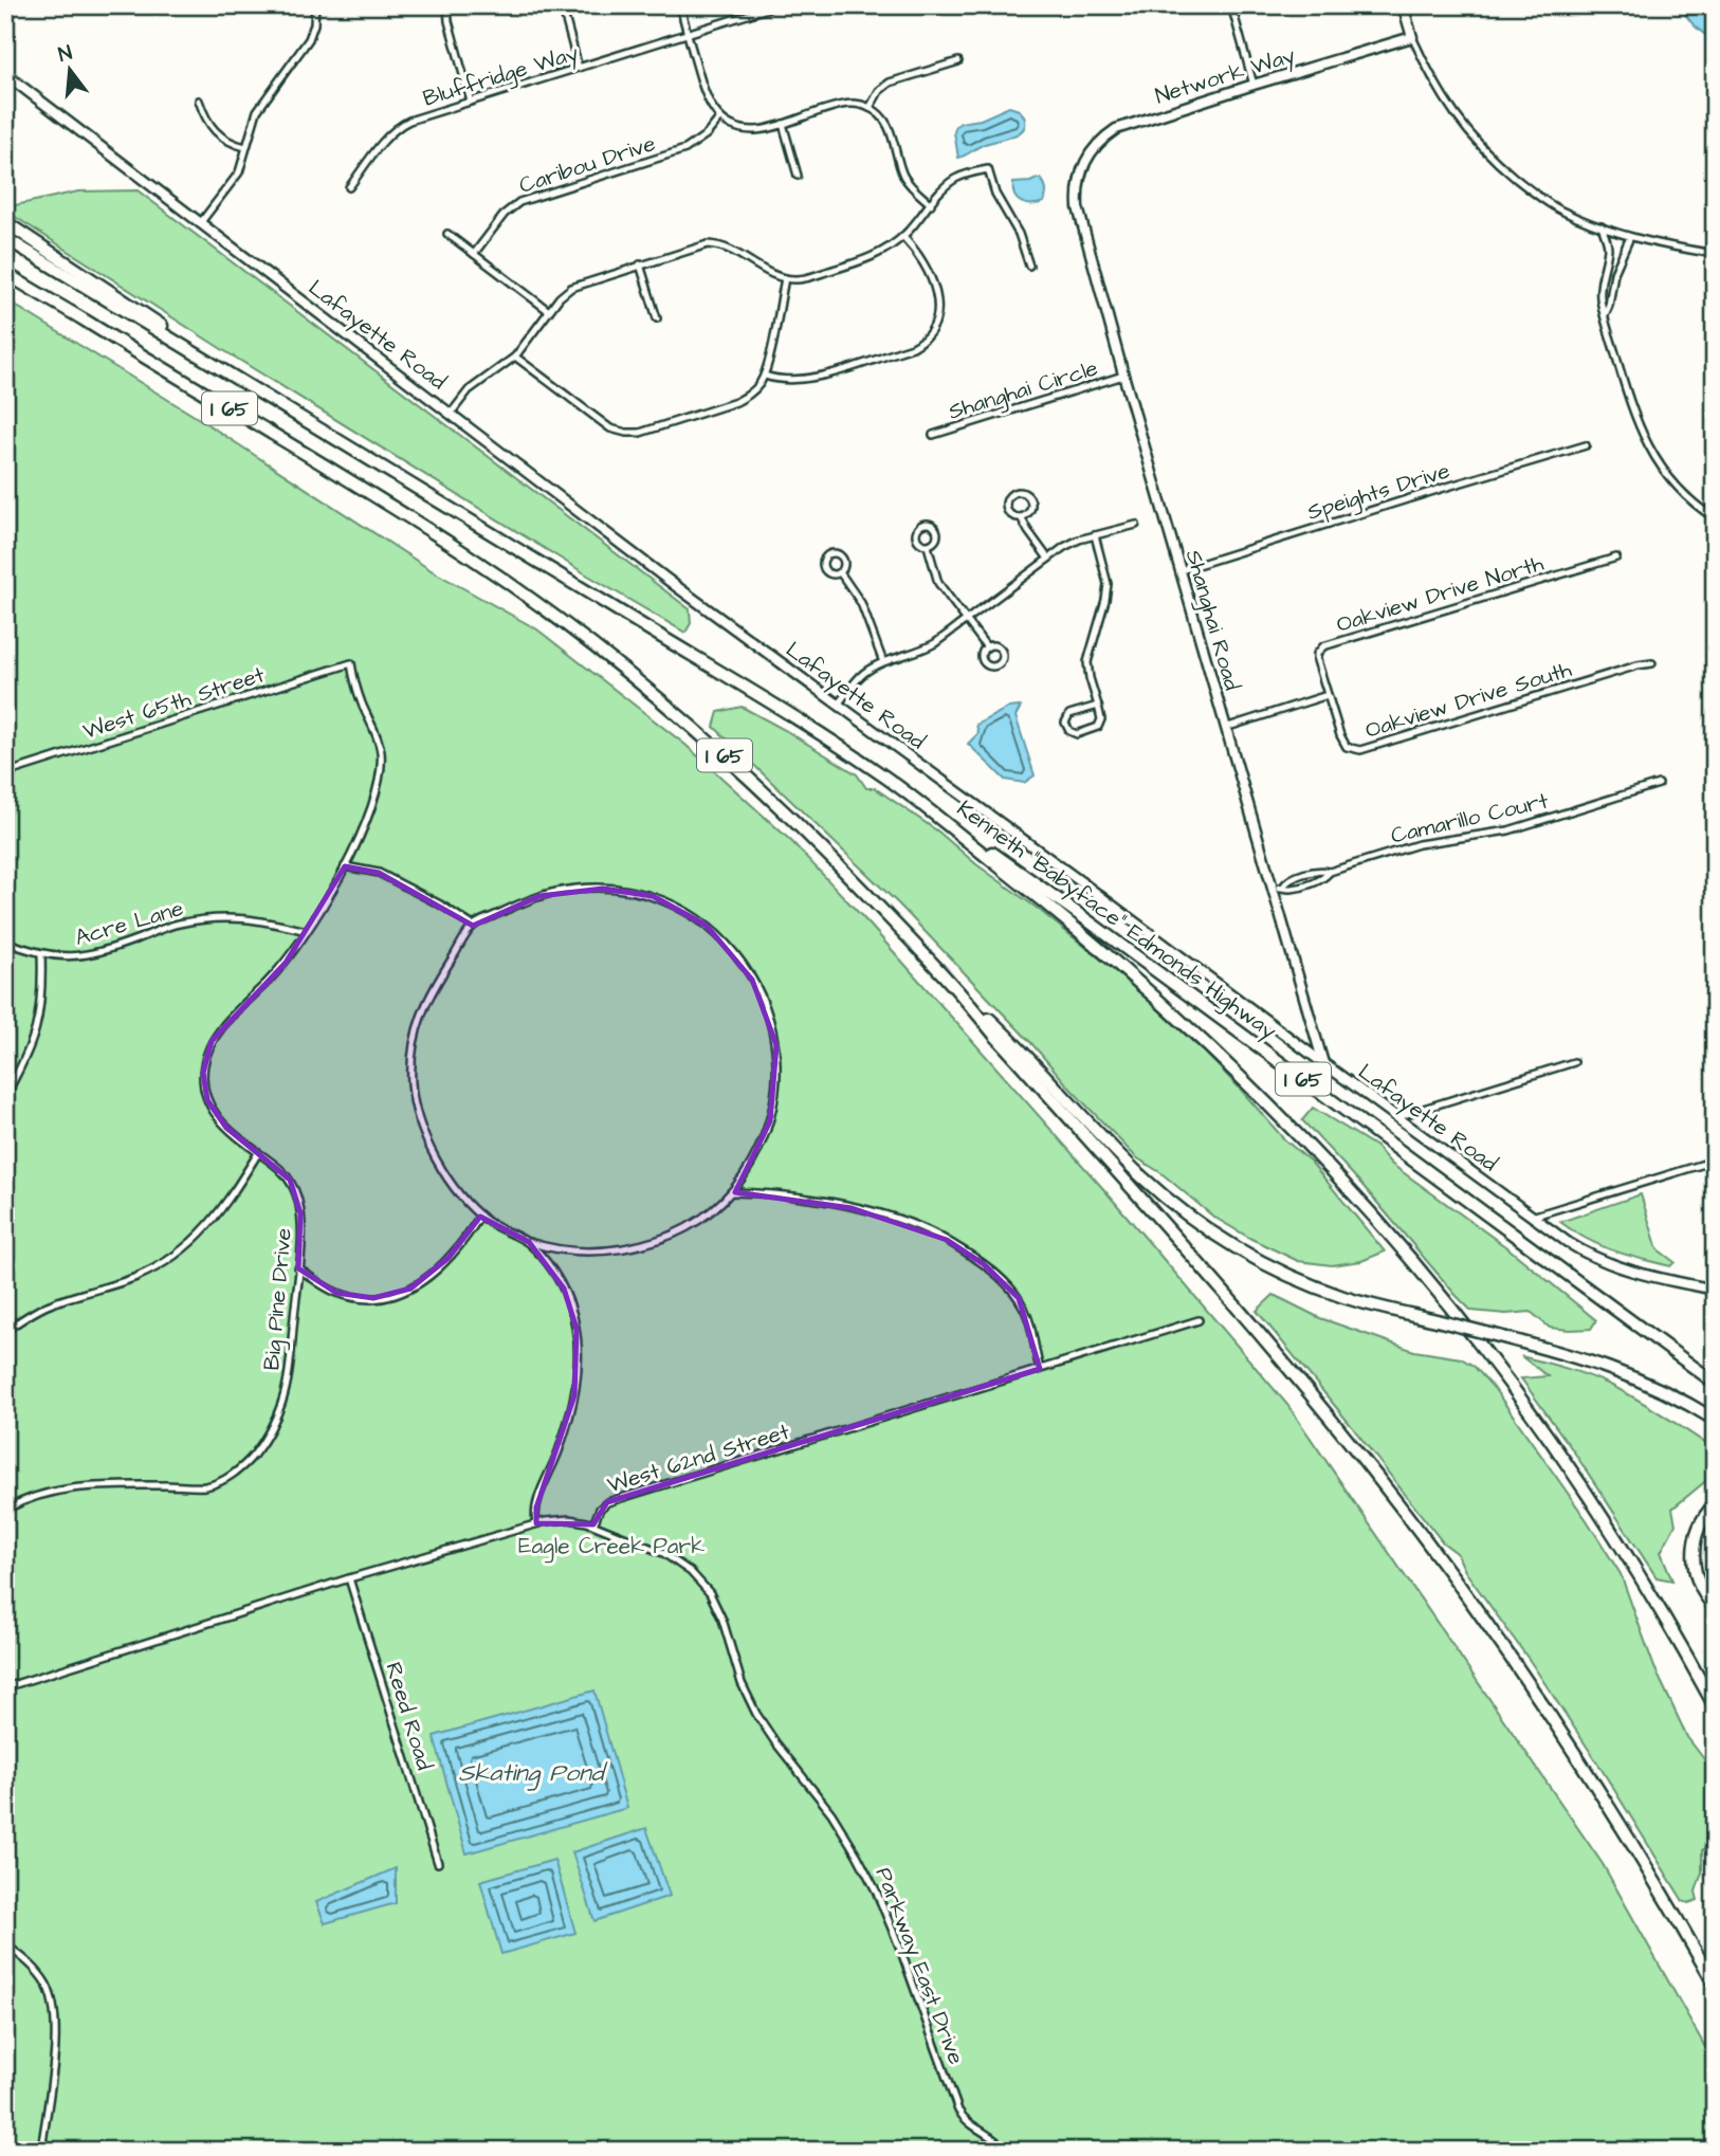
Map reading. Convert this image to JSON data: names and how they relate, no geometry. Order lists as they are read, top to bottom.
{
  "streets": {
    "highway": ["I 65", "Kenneth \"Babyface\" Edmonds Highway"],
    "main road": ["Network Way", "Lafayette Road", "Shanghai Road"],
    "street": [
      "Bluffridge Way",
      "Caribou Drive",
      "Shanghai Circle",
      "Speights Drive",
      "Oakview Drive North",
      "Oakview Drive South",
      "West 65th Street",
      "Camarillo Court",
      "Acre Lane",
      "Big Pine Drive",
      "West 62nd Street",
      "Reed Road",
      "Parkway East Drive"
    ]
  },
  "crossings": [
    ["Network Way", "Shanghai Road"],
    ["Lafayette Road", "Shanghai Road"],
    ["Shanghai Circle", "Shanghai Road"],
    ["I 65", "Kenneth \"Babyface\" Edmonds Highway"],
    ["Speights Drive", "Shanghai Road"],
    ["Oakview Drive North", "Oakview Drive South"],
    ["Shanghai Road", "Camarillo Court"],
    ["West 65th Street", "Big Pine Drive"],
    ["Acre Lane", "Big Pine Drive"],
    ["West 62nd Street", "Reed Road"],
    ["West 62nd Street", "Parkway East Drive"]
  ],
  "water": ["Skating Pond"],
  "parks": ["Eagle Creek Park"],
  "north": "top"
}
